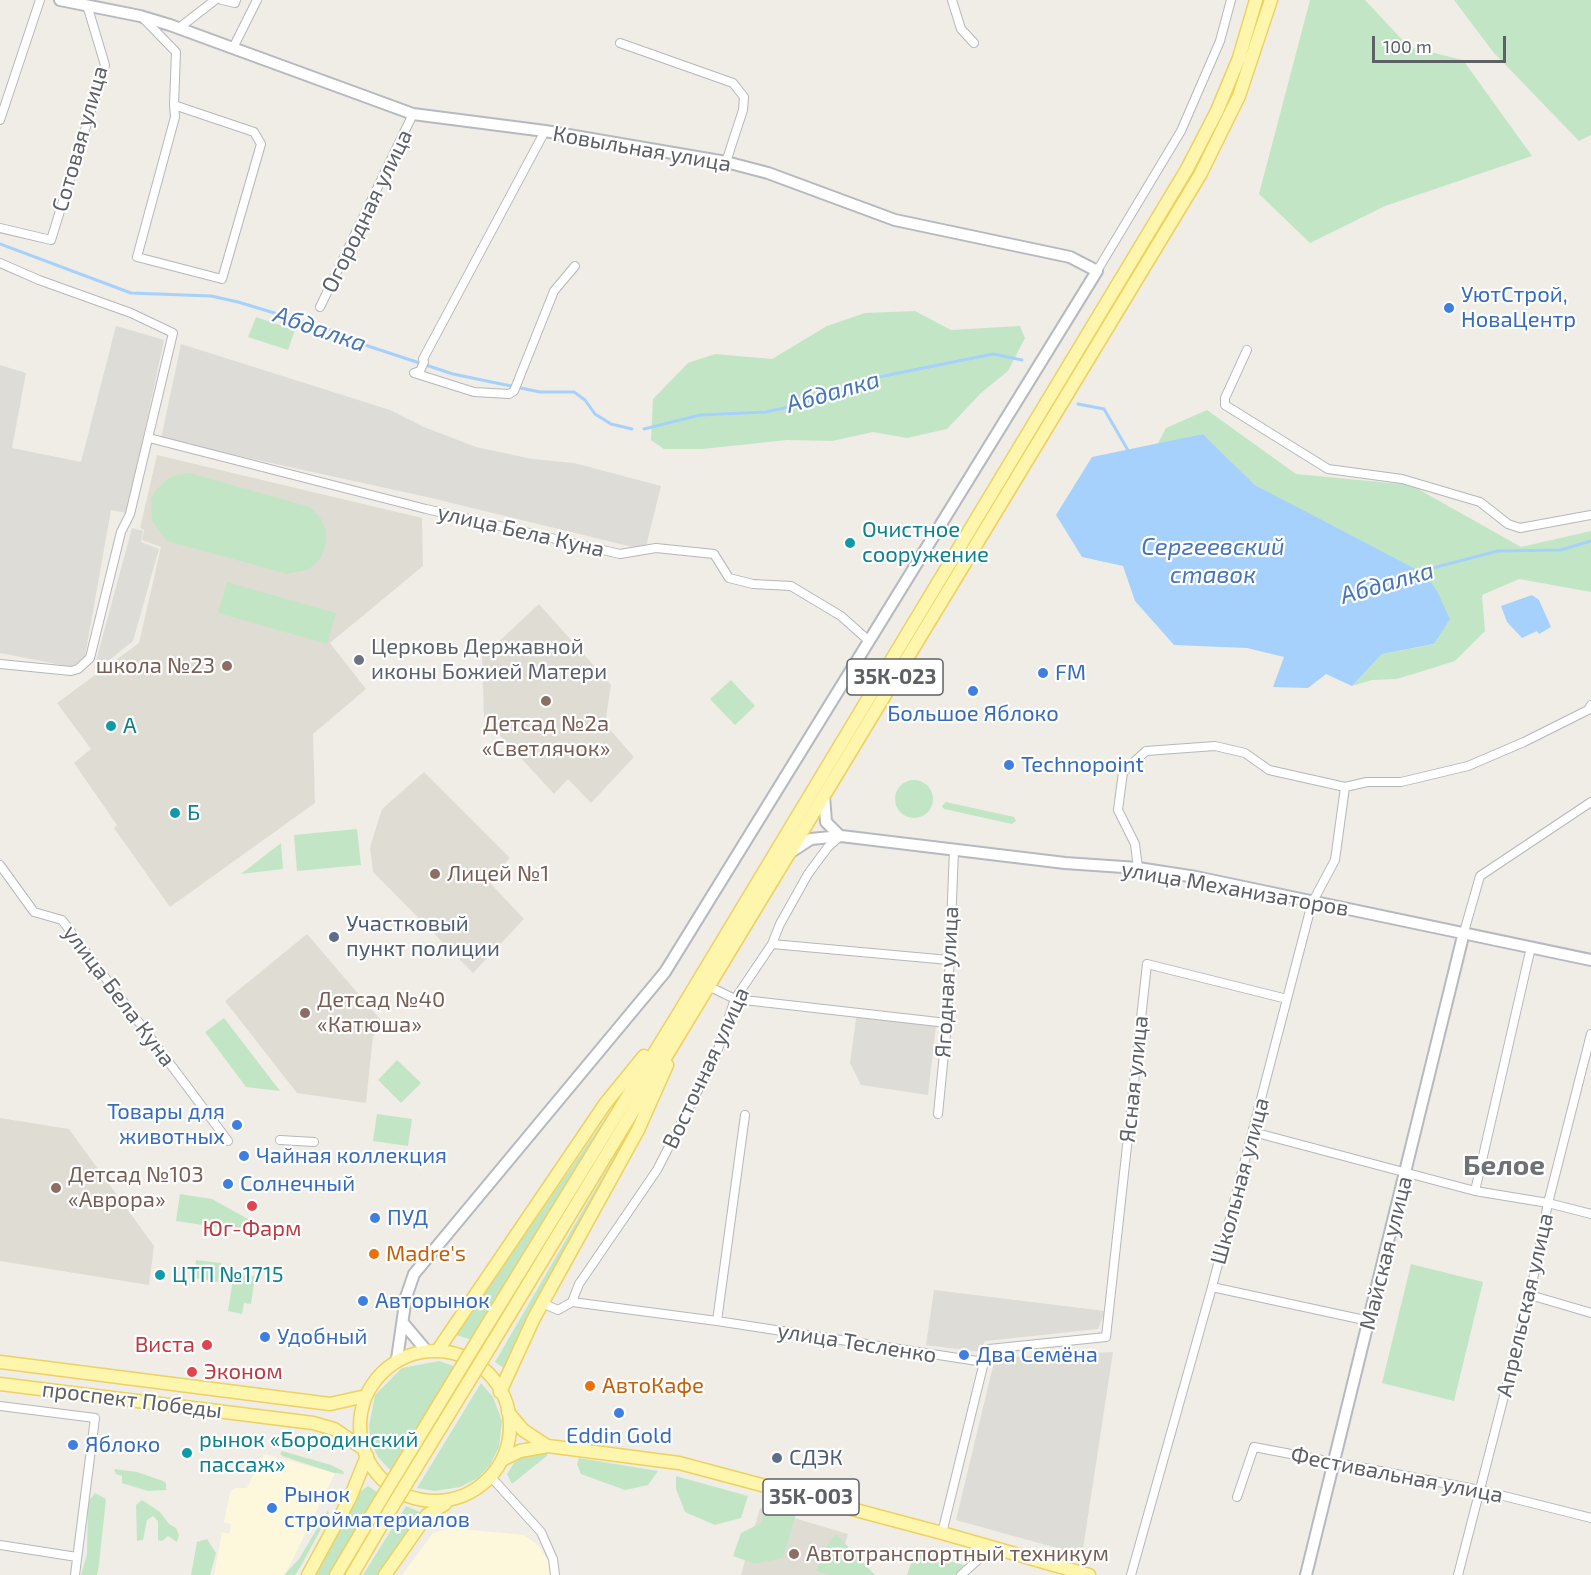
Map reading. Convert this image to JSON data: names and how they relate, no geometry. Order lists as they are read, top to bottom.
{
  "streets": {
    "main road": ["35К-023", "проспект Победы", "35К-003"],
    "street": [
      "Сотовая улица",
      "Ковыльная улица",
      "Огородная улица",
      "улица Бела Куна",
      "улица Механизаторов",
      "Ягодная улица",
      "Восточная улица",
      "Ясная улица",
      "Школьная улица",
      "Майская улица",
      "Апрельская улица",
      "улица Тесленко",
      "Фестивальная улица"
    ]
  },
  "crossings": [
    ["Сотовая улица", "Ковыльная улица"],
    ["Ковыльная улица", "Огородная улица"],
    ["35К-023", "улица Механизаторов"],
    ["улица Механизаторов", "Ягодная улица"],
    ["улица Механизаторов", "Восточная улица"],
    ["улица Механизаторов", "Школьная улица"],
    ["улица Механизаторов", "Майская улица"],
    ["Восточная улица", "улица Тесленко"],
    ["Ясная улица", "Школьная улица"],
    ["Ясная улица", "улица Тесленко"],
    ["Майская улица", "Фестивальная улица"],
    ["Апрельская улица", "Фестивальная улица"]
  ],
  "districts": ["Белое"],
  "water": ["Абдалка", "Сергеевский ставок"],
  "places": [
    "УютСтрой, НоваЦентр",
    "Очистное сооружение",
    "Церковь Державной иконы Божией Матери",
    "школа №23",
    "FM",
    "Большое Яблоко",
    "Детсад №2а «Светлячок»",
    "А",
    "Technopoint",
    "Б",
    "Лицей №1",
    "Участковый пункт полиции",
    "Детсад №40 «Катюша»",
    "Товары для животных",
    "Чайная коллекция",
    "Солнечный",
    "Детсад №103 «Аврора»",
    "Юг-Фарм",
    "ПУД",
    "Madre's",
    "ЦТП №1715",
    "Авторынок",
    "Удобный",
    "Виста",
    "Два Семёна",
    "Эконом",
    "АвтоКафе",
    "Eddin Gold",
    "Яблоко",
    "рынок «Бородинский пассаж»",
    "СДЭК",
    "Рынок стройматериалов",
    "Автотранспортный техникум"
  ],
  "scale_bar": "100 m"
}
